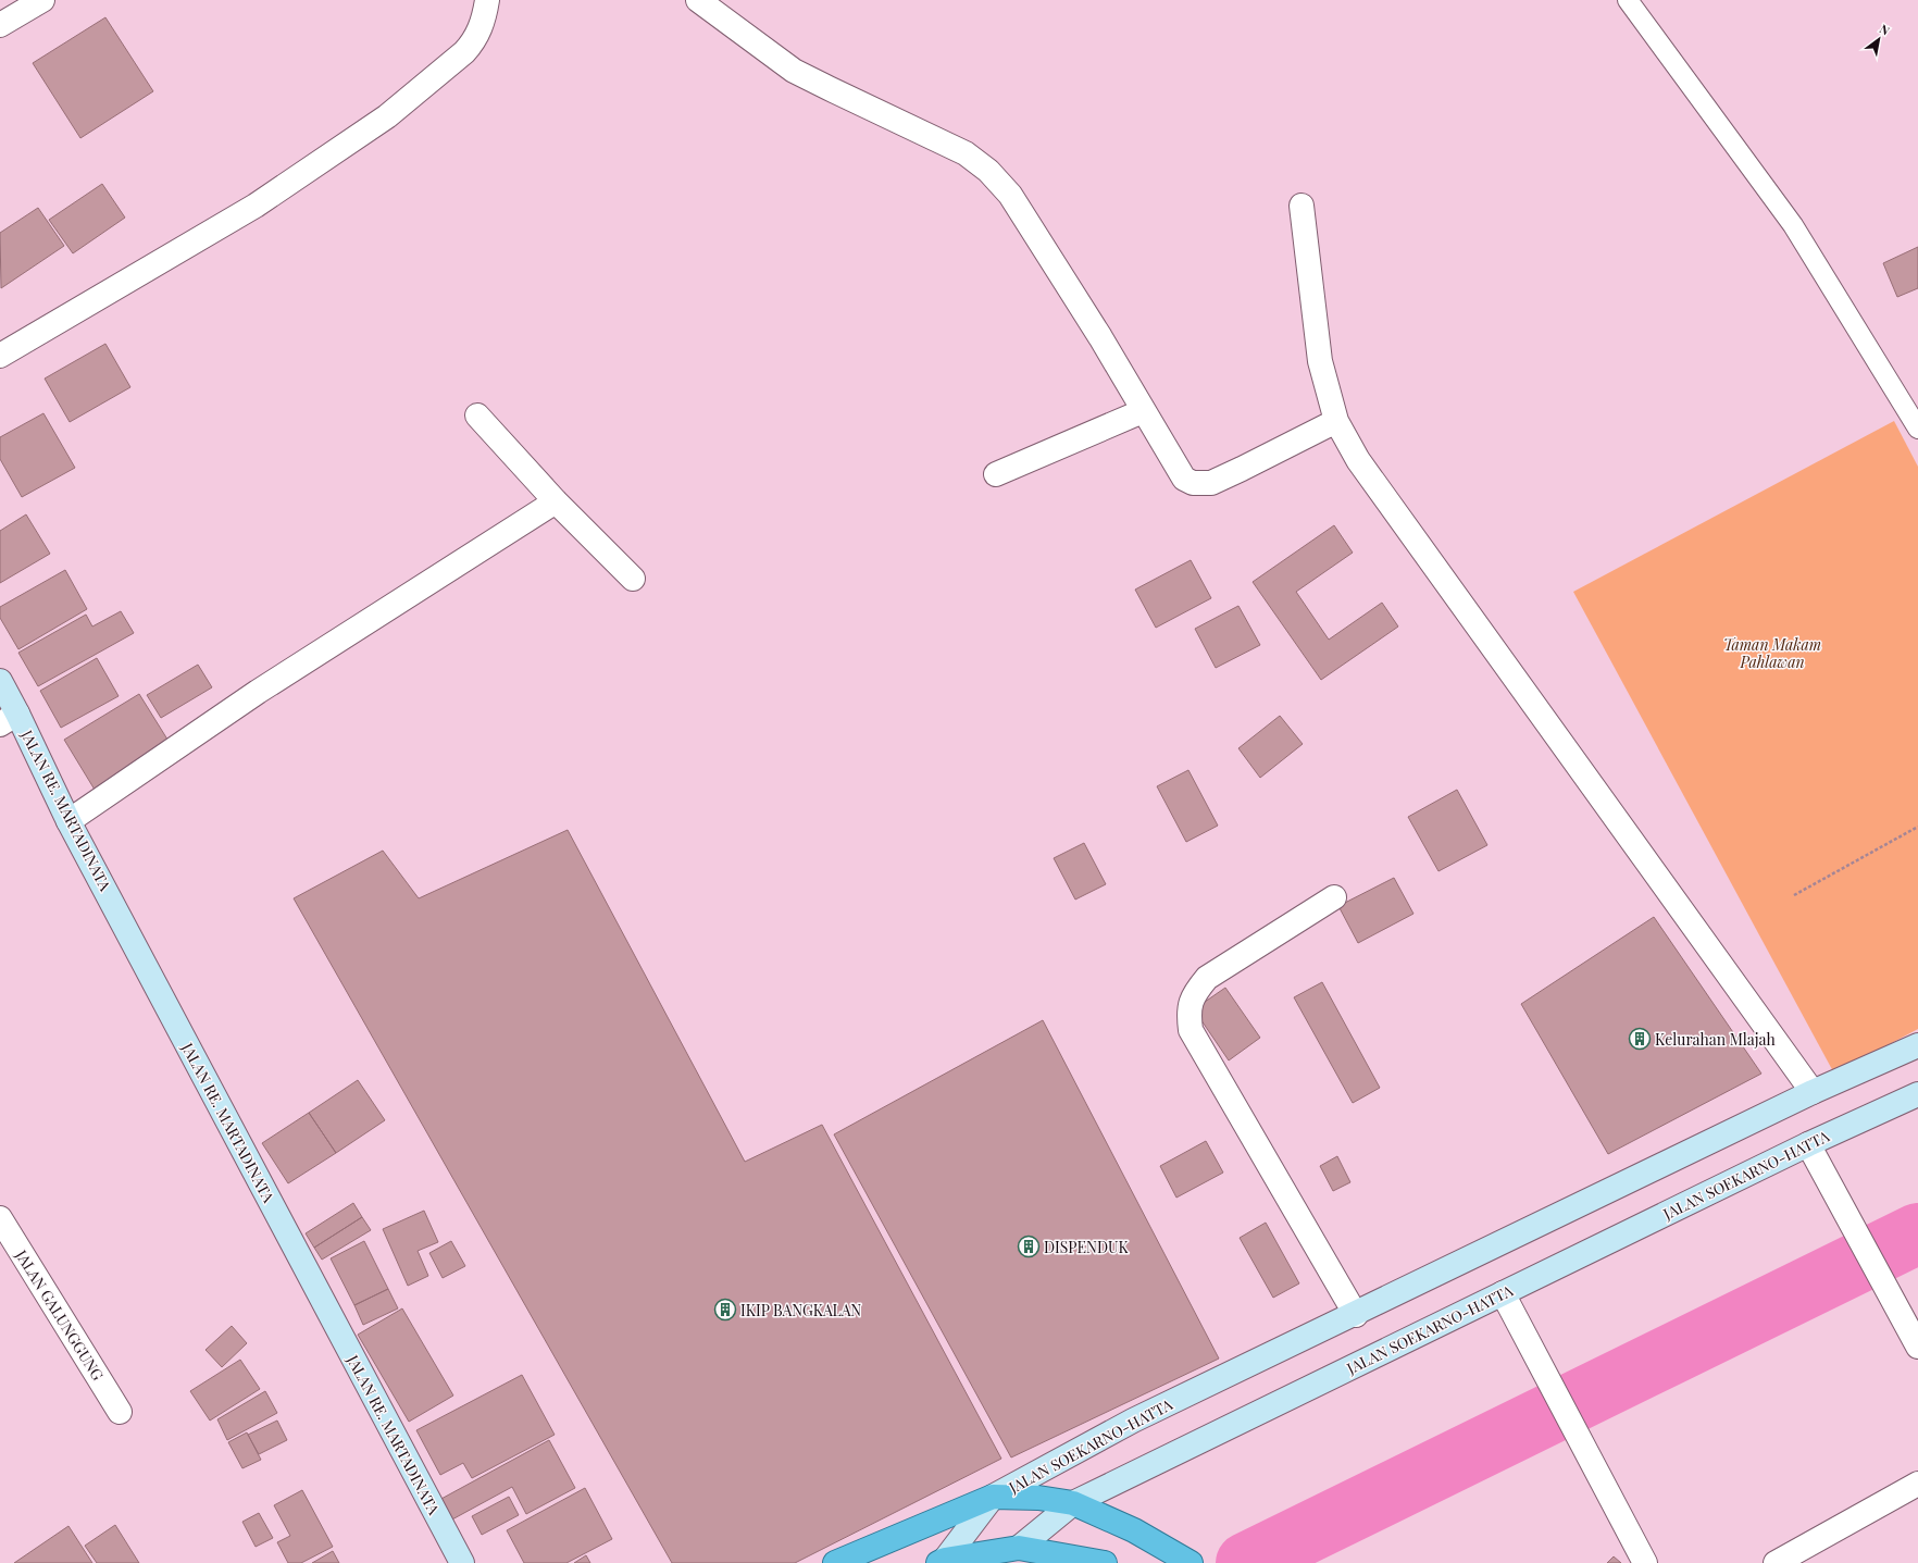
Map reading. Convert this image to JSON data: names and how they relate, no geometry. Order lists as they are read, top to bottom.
{
  "streets": {
    "highway": ["JALAN SOEKARNO-HATTA"],
    "main road": ["JALAN RE. MARTADINATA"],
    "street": ["JALAN GALUNGGUNG"]
  },
  "parks": ["Taman Makam Pahlawan"],
  "places": {
    "building": ["Kelurahan Mlajah", "DISPENDUK", "IKIP BANGKALAN"]
  },
  "north": "top right"
}
